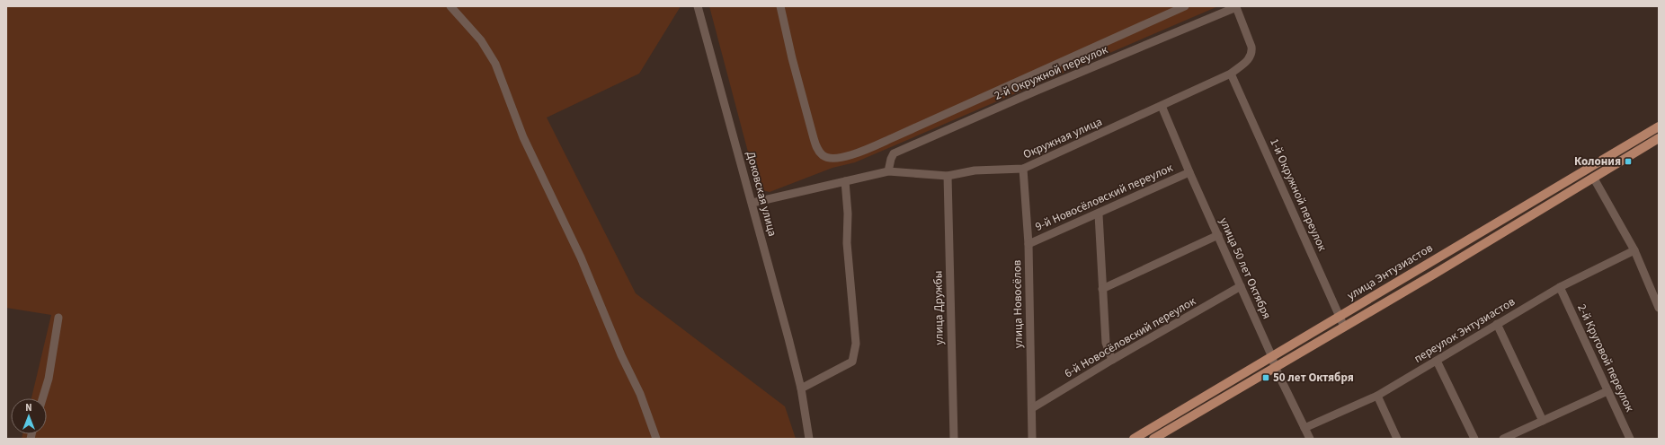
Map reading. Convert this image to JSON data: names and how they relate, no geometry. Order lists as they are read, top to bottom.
{
  "streets": {
    "main road": ["улица Энтузиастов"],
    "street": [
      "2-й Окружной переулок",
      "Окружная улица",
      "Доковская улица",
      "1-й Окружной переулок",
      "9-й Новосёловский переулок",
      "улица 50 лет Октября",
      "улица Новосёлов",
      "улица Дружбы",
      "переулок Энтузиастов",
      "6-й Новосёловский переулок",
      "2-й Круговой переулок"
    ]
  },
  "crossings": [
    ["2-й Окружной переулок", "Окружная улица"],
    ["Окружная улица", "Доковская улица"],
    ["Окружная улица", "1-й Окружной переулок"],
    ["Окружная улица", "улица 50 лет Октября"],
    ["Окружная улица", "улица Новосёлов"],
    ["Окружная улица", "улица Дружбы"],
    ["1-й Окружной переулок", "улица Энтузиастов"],
    ["9-й Новосёловский переулок", "улица 50 лет Октября"],
    ["9-й Новосёловский переулок", "улица Новосёлов"],
    ["улица 50 лет Октября", "улица Энтузиастов"],
    ["улица 50 лет Октября", "переулок Энтузиастов"],
    ["улица 50 лет Октября", "6-й Новосёловский переулок"],
    ["улица Новосёлов", "6-й Новосёловский переулок"],
    ["переулок Энтузиастов", "2-й Круговой переулок"]
  ],
  "places": {
    "transit": ["Колония", "50 лет Октября"]
  },
  "north": "top"
}
